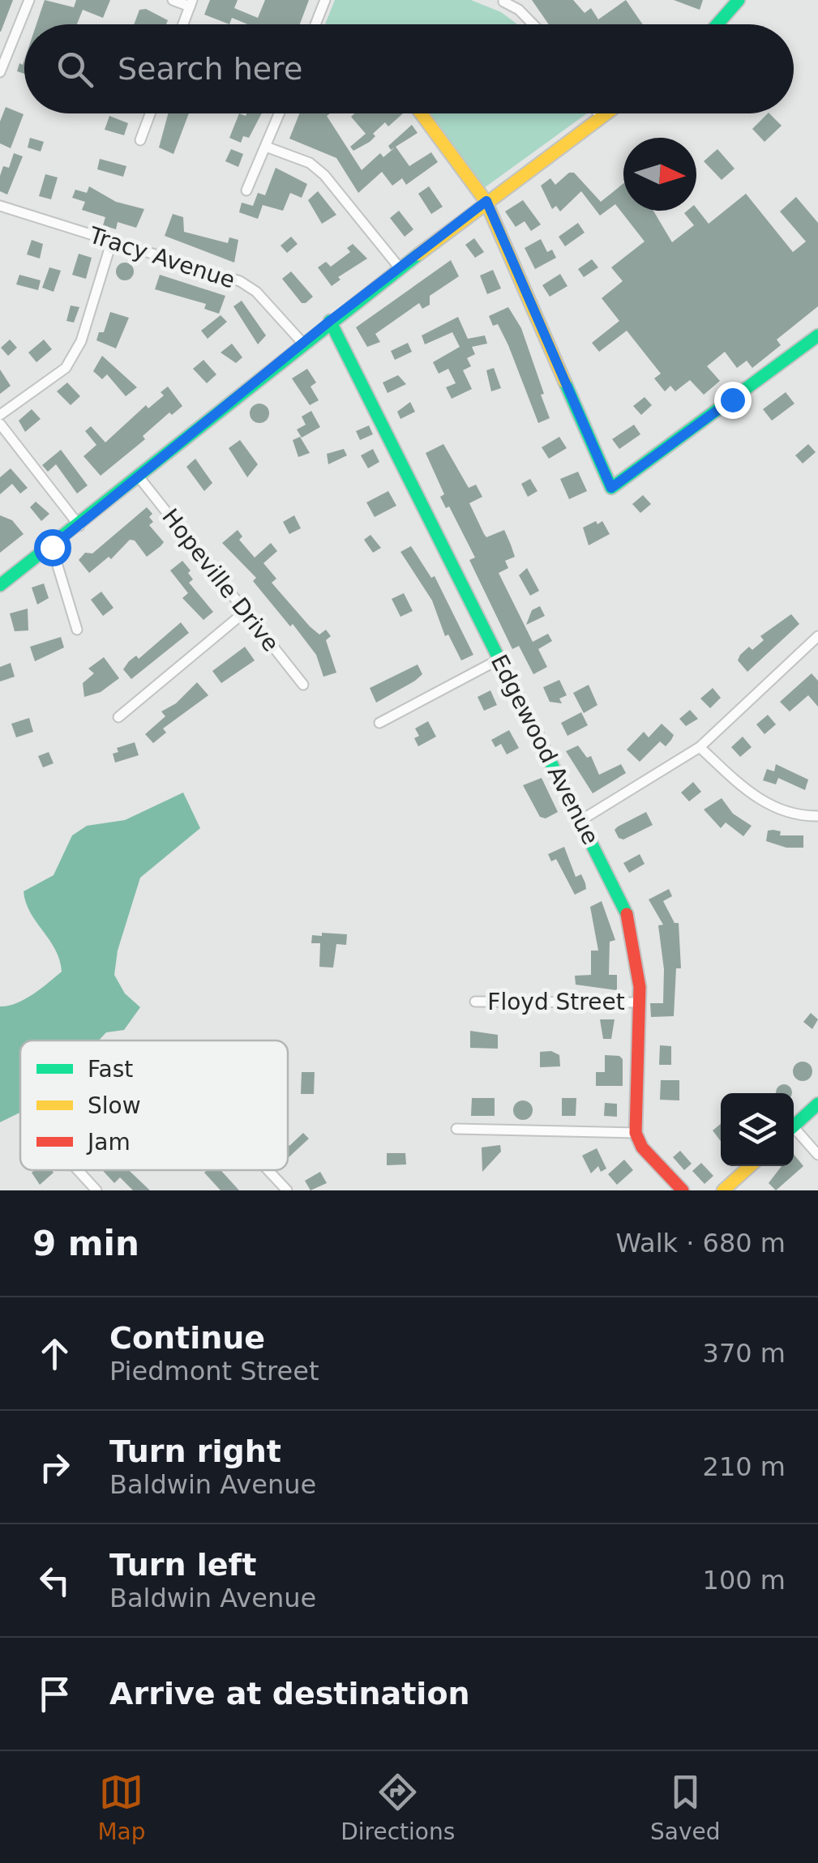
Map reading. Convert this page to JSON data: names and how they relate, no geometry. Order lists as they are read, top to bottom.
{
  "streets": {
    "street": [
      "Tracy Avenue",
      "Hopeville Drive",
      "Edgewood Avenue",
      "Floyd Street"
    ]
  },
  "crossings": [
    ["Edgewood Avenue", "Floyd Street"]
  ],
  "legend": ["Fast", "Slow", "Jam"],
  "north": "right",
  "page": {
    "search": "Search here",
    "heading": ["9 min", "Walk · 680 m"],
    "list": [
      ["Continue", "Piedmont Street", "370 m"],
      ["Turn right", "Baldwin Avenue", "210 m"],
      ["Turn left", "Baldwin Avenue", "100 m"],
      "Arrive at destination"
    ],
    "nav": ["Map", "Directions", "Saved"]
  }
}
